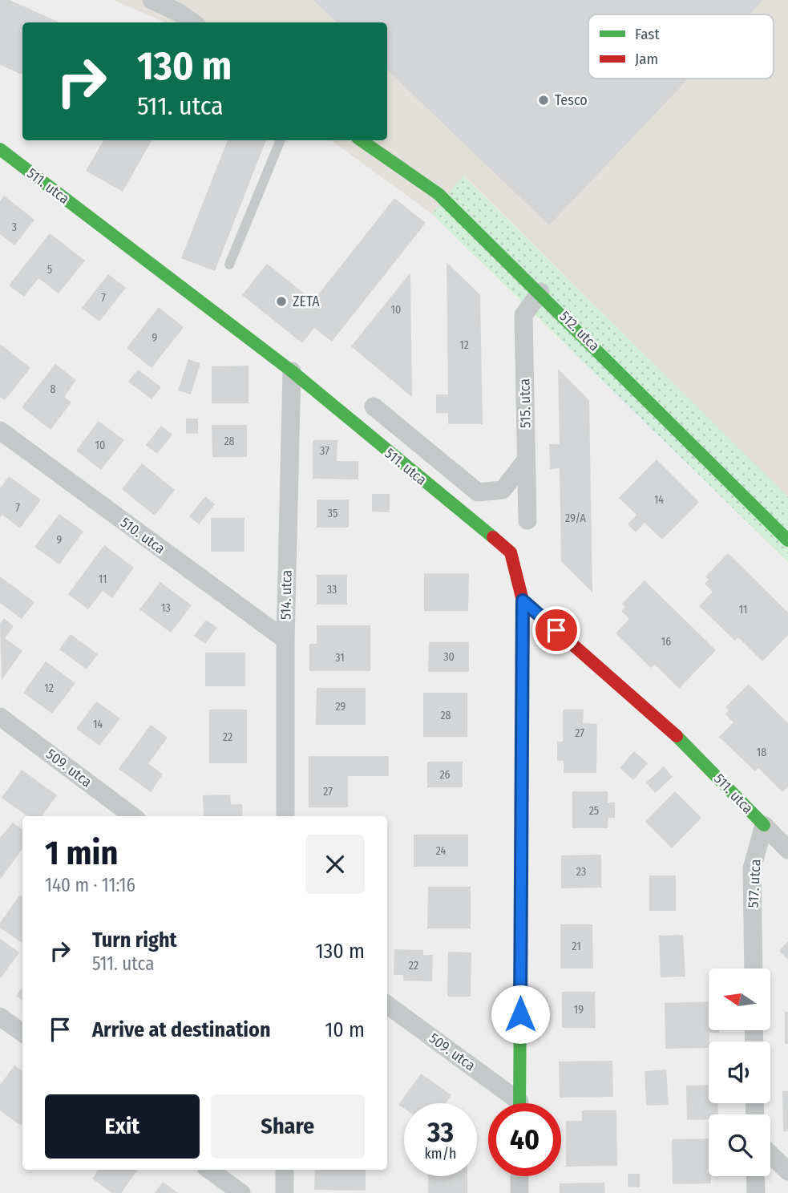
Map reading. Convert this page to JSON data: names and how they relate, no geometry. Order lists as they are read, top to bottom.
{
  "streets": {
    "street": [
      "511. utca",
      "512. utca",
      "515. utca",
      "510. utca",
      "514. utca",
      "509. utca",
      "517. utca"
    ]
  },
  "crossings": [
    ["511. utca", "515. utca"],
    ["511. utca", "514. utca"],
    ["511. utca", "517. utca"],
    ["512. utca", "515. utca"],
    ["510. utca", "514. utca"]
  ],
  "places": ["Tesco", "ZETA"],
  "house_numbers": [
    "3",
    "5",
    "7",
    "10",
    "9",
    "12",
    "8",
    "28",
    "10",
    "37",
    "14",
    "7",
    "35",
    "29/A",
    "9",
    "11",
    "33",
    "13",
    "11",
    "16",
    "30",
    "31",
    "12",
    "29",
    "28",
    "14",
    "27",
    "22",
    "18",
    "26",
    "27",
    "25",
    "24",
    "23",
    "21",
    "22",
    "19"
  ],
  "legend": ["Fast", "Jam"],
  "north": "left",
  "page": {
    "turn": ["130 m", "511. utca"],
    "heading": ["1 min", "140 m · 11:16"],
    "list": [
      {
        "name": "Turn right",
        "note": "511. utca",
        "value": "130 m"
      },
      {
        "name": "Arrive at destination",
        "value": "10 m"
      }
    ],
    "buttons": ["Exit", "Share"],
    "speed": "33 km/h",
    "limit": "40"
  }
}
